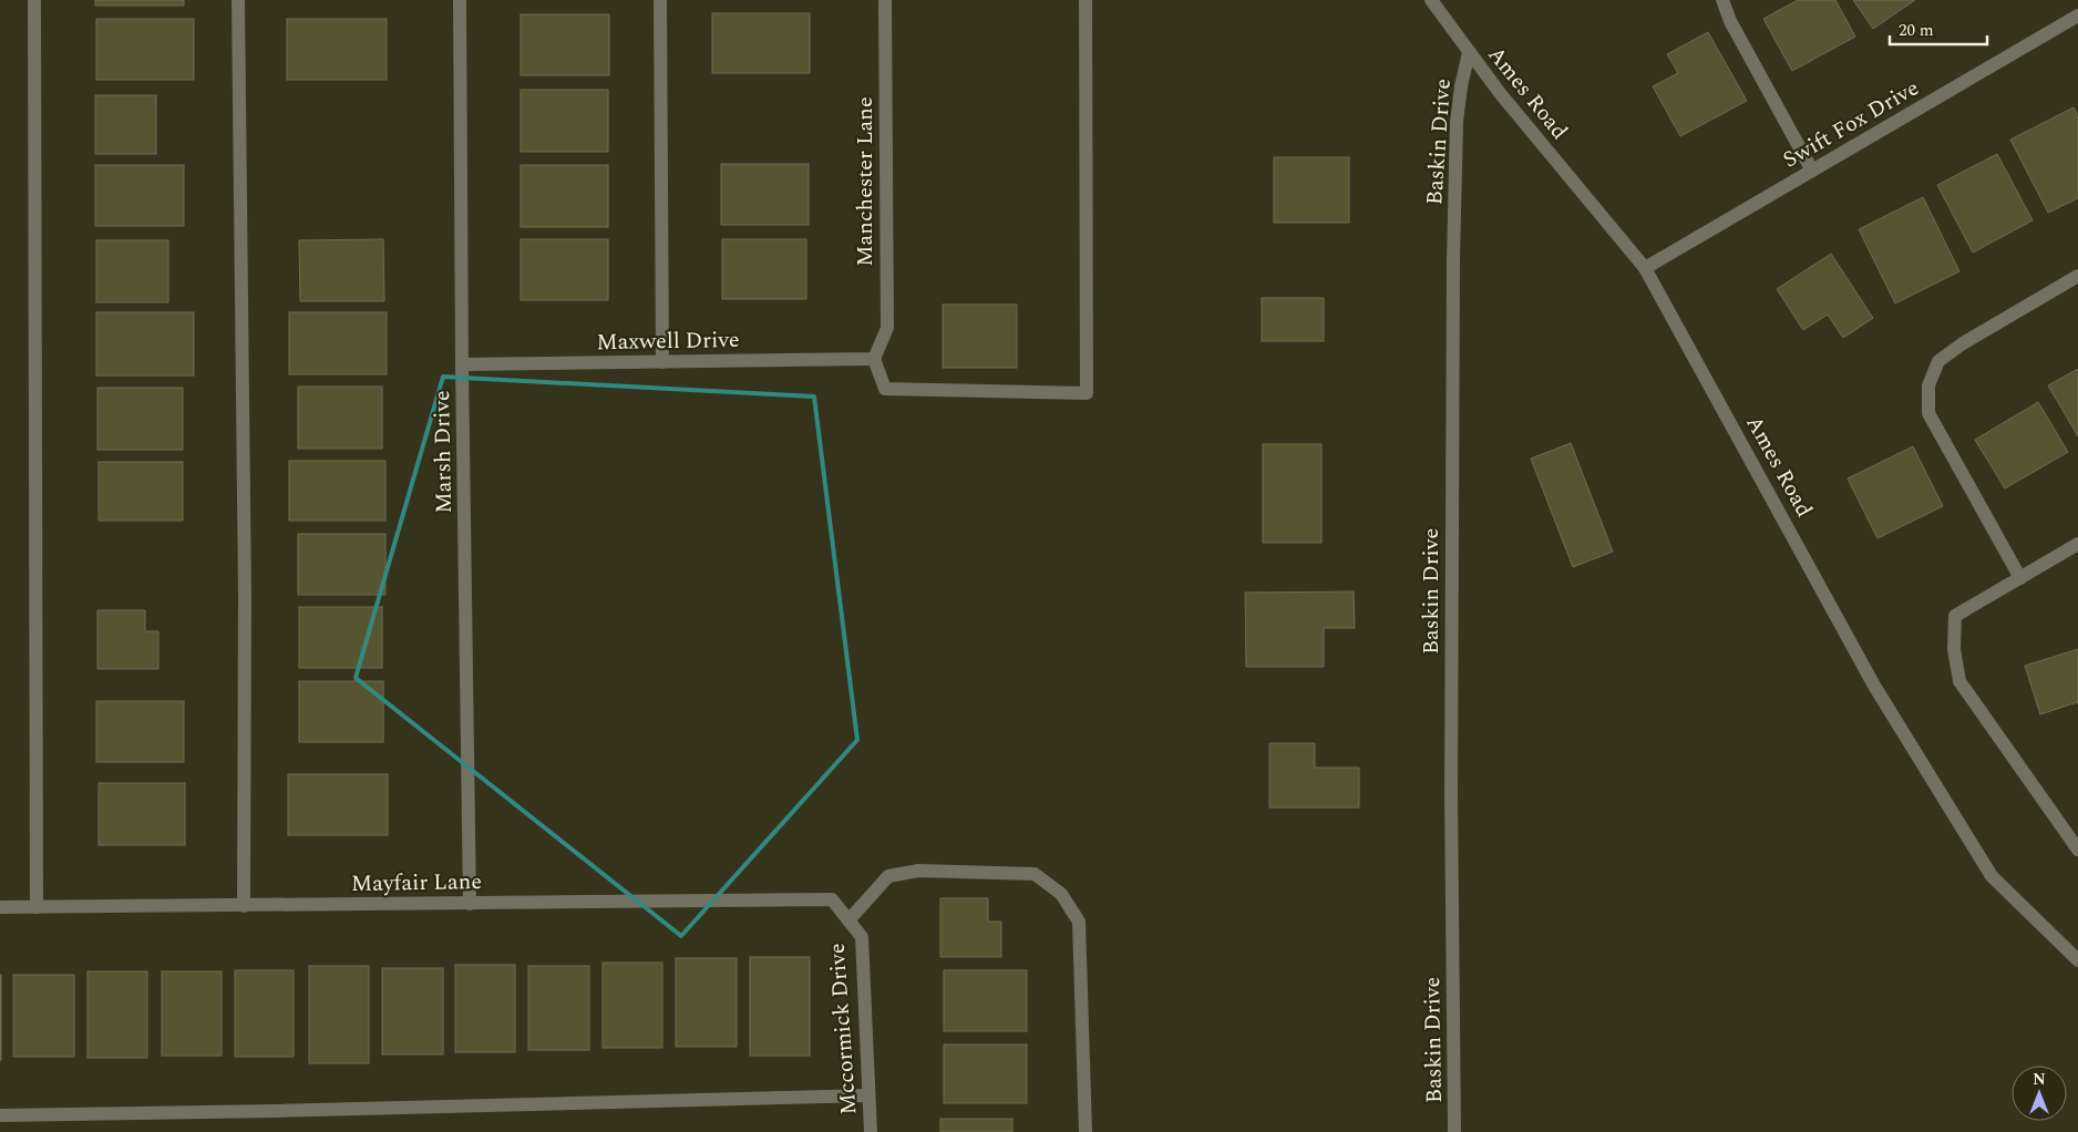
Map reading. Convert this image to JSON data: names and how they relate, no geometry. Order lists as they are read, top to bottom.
{
  "streets": {
    "street": [
      "Ames Road",
      "Swift Fox Drive",
      "Baskin Drive",
      "Manchester Lane",
      "Maxwell Drive",
      "Marsh Drive",
      "Mayfair Lane",
      "Mccormick Drive"
    ]
  },
  "crossings": [
    ["Ames Road", "Swift Fox Drive"],
    ["Ames Road", "Baskin Drive"],
    ["Manchester Lane", "Maxwell Drive"],
    ["Maxwell Drive", "Marsh Drive"],
    ["Marsh Drive", "Mayfair Lane"],
    ["Mayfair Lane", "Mccormick Drive"]
  ],
  "scale_bar": "20 m",
  "north": "top"
}
